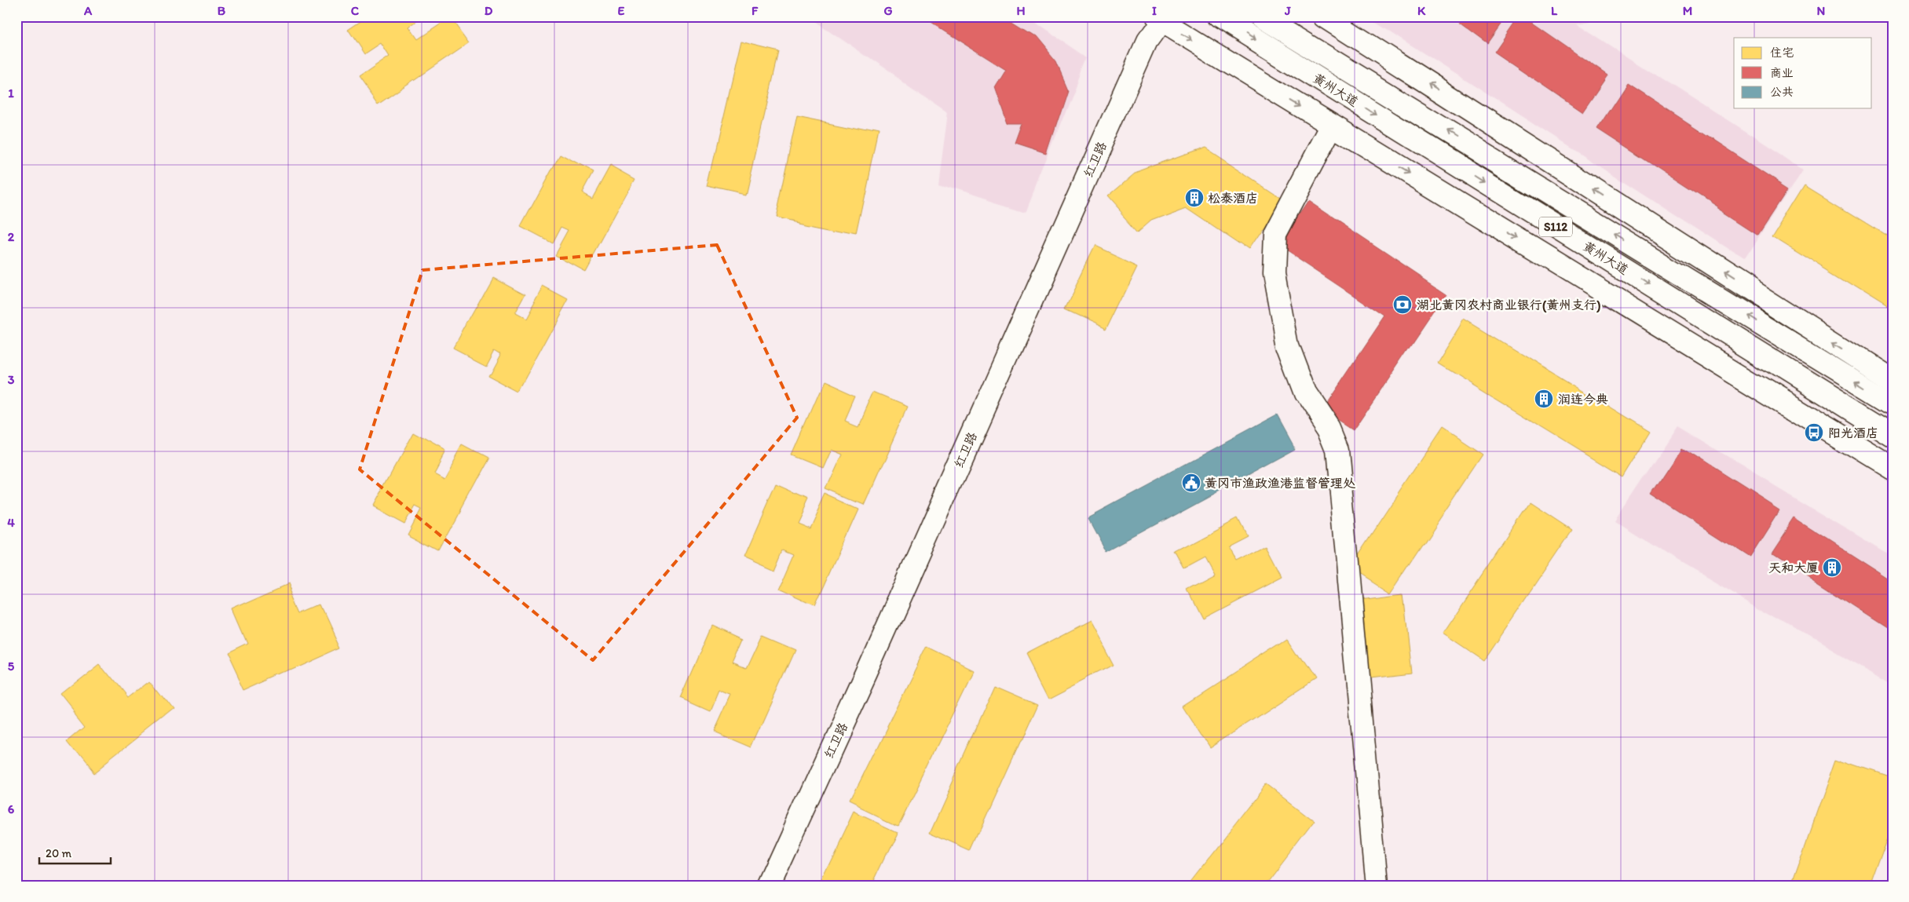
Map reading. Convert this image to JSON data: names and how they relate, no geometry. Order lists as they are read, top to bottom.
{
  "streets": {
    "street": ["黄州大道", "红卫路", "S112"]
  },
  "places": {
    "building": ["松泰酒店", "润连今典", "天和大厦"],
    "bank": ["湖北黄冈农村商业银行(黄州支行)"],
    "bus stop": ["阳光酒店"],
    "public building": ["黄冈市渔政渔港监督管理处"]
  },
  "legend": ["住宅", "商业", "公共"],
  "scale_bar": "20 m",
  "grid": {
    "columns": [
      "A",
      "B",
      "C",
      "D",
      "E",
      "F",
      "G",
      "H",
      "I",
      "J",
      "K",
      "L",
      "M",
      "N"
    ],
    "rows": [
      "1",
      "2",
      "3",
      "4",
      "5",
      "6"
    ]
  }
}
